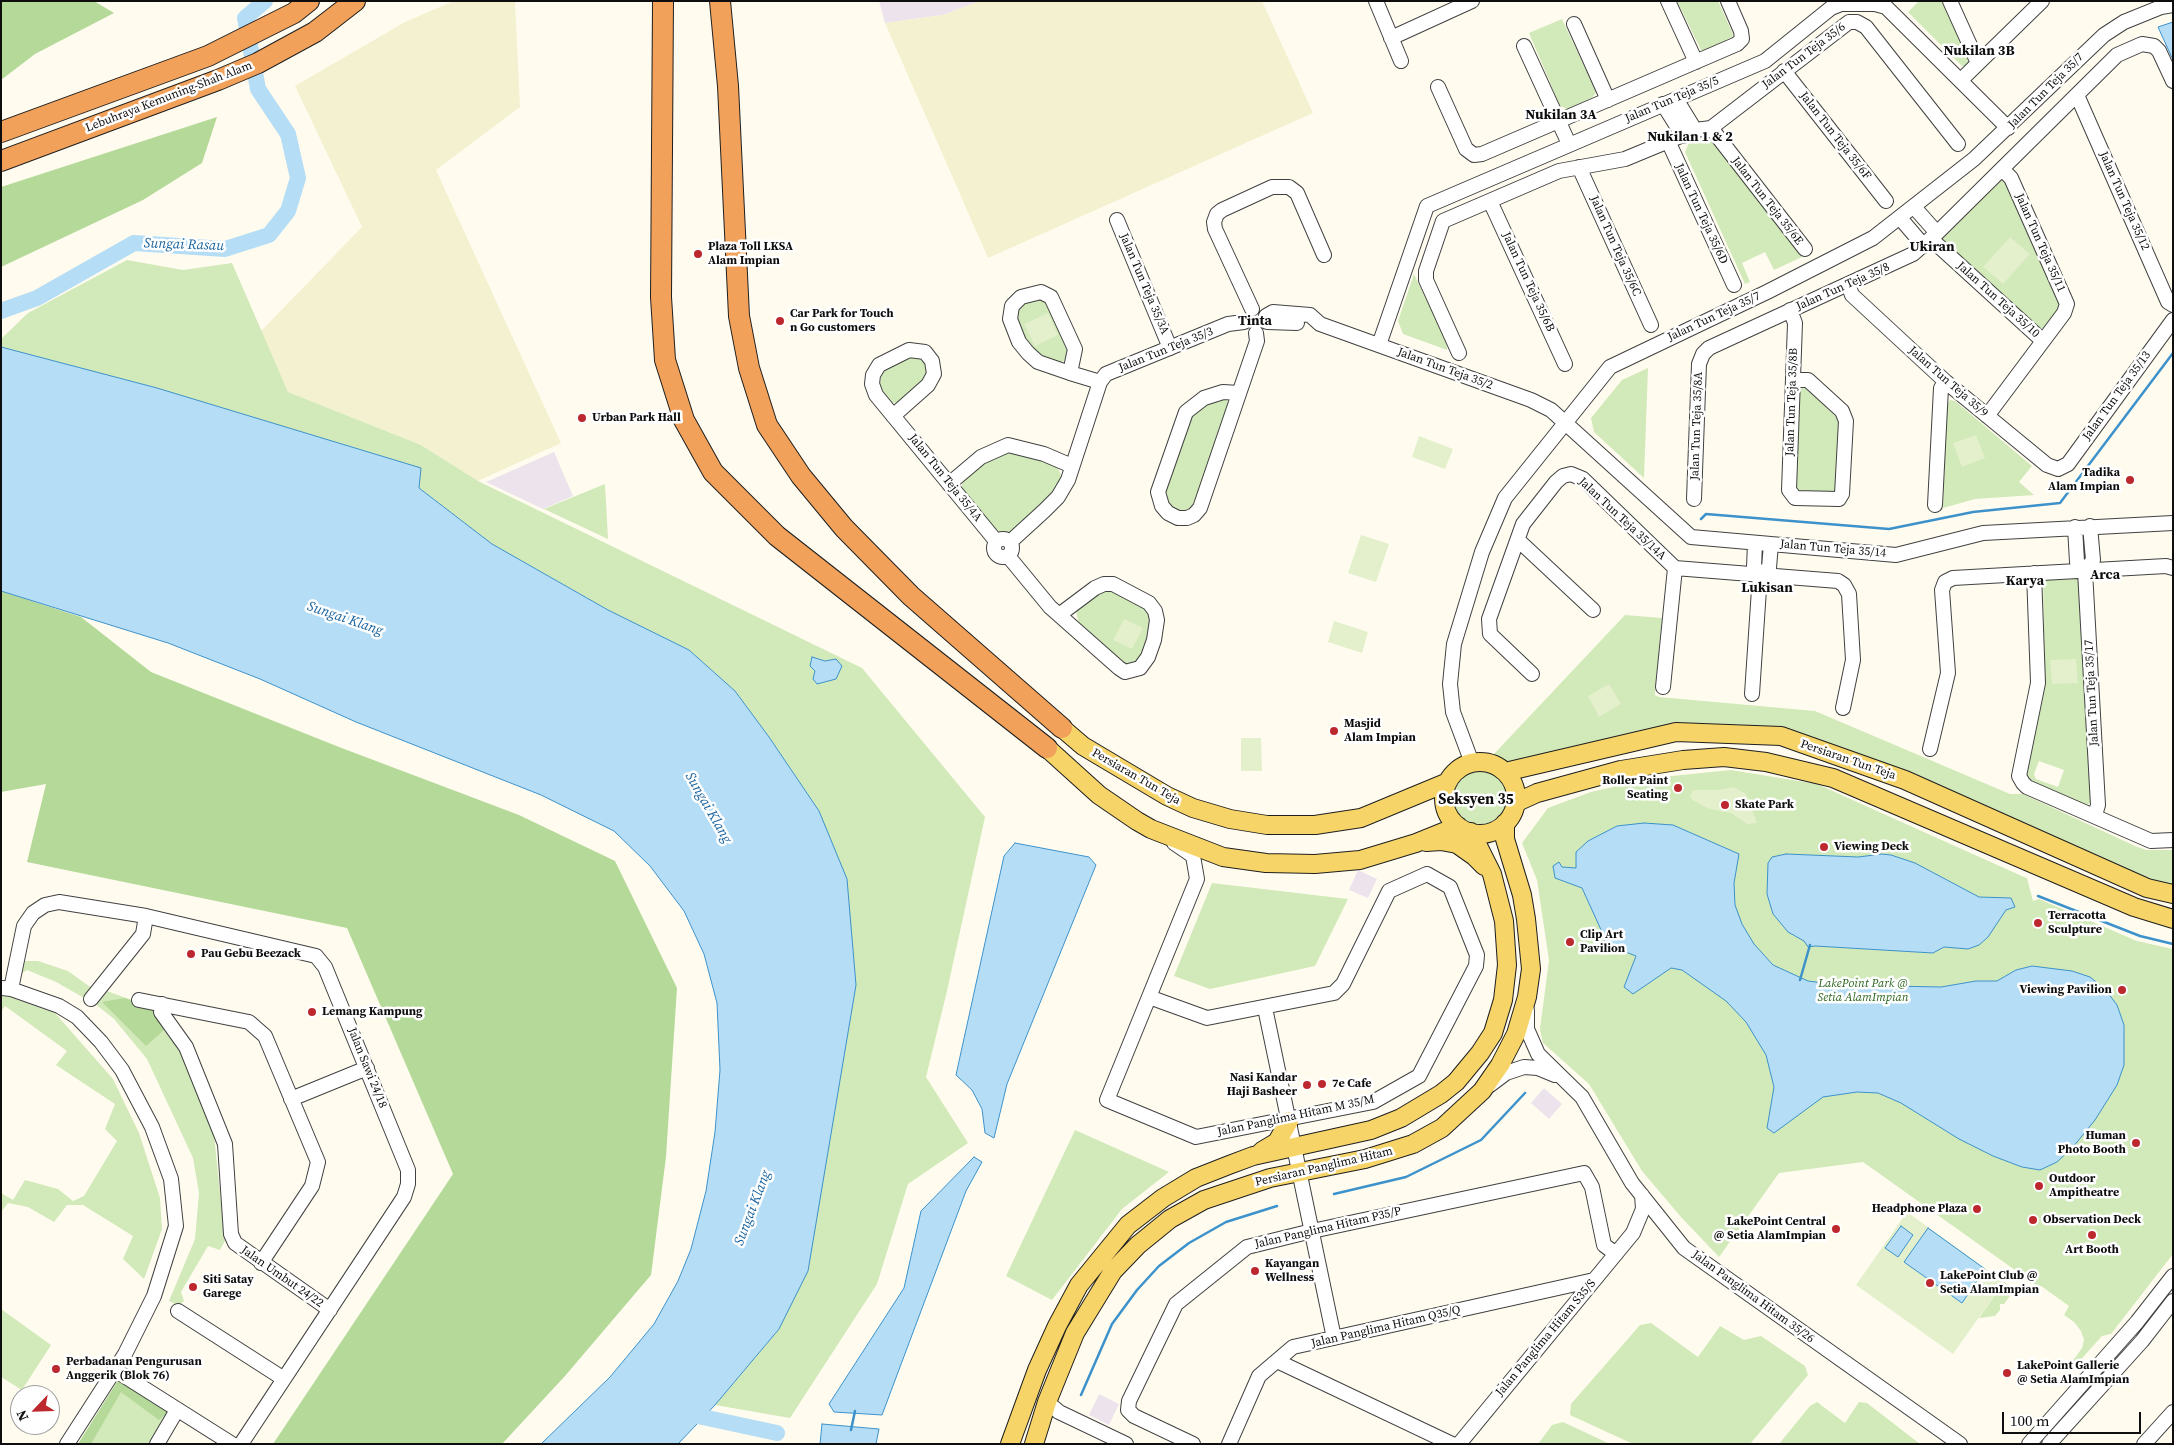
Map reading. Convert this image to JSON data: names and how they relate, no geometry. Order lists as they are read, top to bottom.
{
  "streets": {
    "highway": ["Lebuhraya Kemuning-Shah Alam"],
    "main road": ["Persiaran Tun Teja", "Persiaran Panglima Hitam"],
    "street": [
      "Jalan Tun Teja 35/6",
      "Jalan Tun Teja 35/7",
      "Jalan Tun Teja 35/5",
      "Jalan Tun Teja 35/6F",
      "Jalan Tun Teja 35/6E",
      "Jalan Tun Teja 35/12",
      "Jalan Tun Teja 35/6D",
      "Jalan Tun Teja 35/11",
      "Jalan Tun Teja 35/6C",
      "Jalan Tun Teja 35/6B",
      "Jalan Tun Teja 35/3A",
      "Jalan Tun Teja 35/8",
      "Jalan Tun Teja 35/10",
      "Jalan Tun Teja 35/3",
      "Jalan Tun Teja 35/2",
      "Jalan Tun Teja 35/9",
      "Jalan Tun Teja 35/13",
      "Jalan Tun Teja 35/8B",
      "Jalan Tun Teja 35/8A",
      "Jalan Tun Teja 35/4A",
      "Jalan Tun Teja 35/14A",
      "Jalan Tun Teja 35/14",
      "Jalan Tun Teja 35/17",
      "Jalan Sawi 24/18",
      "Jalan Panglima Hitam M 35/M",
      "Jalan Panglima Hitam P35/P",
      "Jalan Umbut 24/22",
      "Jalan Panglima Hitam 35/26",
      "Jalan Panglima Hitam Q35/Q",
      "Jalan Panglima Hitam S35/S"
    ]
  },
  "crossings": [
    ["Jalan Tun Teja 35/6", "Jalan Tun Teja 35/6F"],
    ["Jalan Tun Teja 35/6", "Jalan Tun Teja 35/6E"],
    ["Jalan Tun Teja 35/7", "Jalan Tun Teja 35/5"],
    ["Jalan Tun Teja 35/7", "Jalan Tun Teja 35/10"],
    ["Jalan Tun Teja 35/7", "Jalan Tun Teja 35/2"],
    ["Jalan Tun Teja 35/7", "Jalan Tun Teja 35/14"],
    ["Jalan Tun Teja 35/7", "Persiaran Tun Teja"],
    ["Jalan Tun Teja 35/7", "Persiaran Panglima Hitam"],
    ["Jalan Tun Teja 35/5", "Jalan Tun Teja 35/2"],
    ["Jalan Tun Teja 35/12", "Jalan Tun Teja 35/8"],
    ["Jalan Tun Teja 35/11", "Jalan Tun Teja 35/8"],
    ["Jalan Tun Teja 35/11", "Jalan Tun Teja 35/10"],
    ["Jalan Tun Teja 35/11", "Jalan Tun Teja 35/9"],
    ["Jalan Tun Teja 35/3A", "Jalan Tun Teja 35/3"],
    ["Jalan Tun Teja 35/8", "Jalan Tun Teja 35/10"],
    ["Jalan Tun Teja 35/8", "Jalan Tun Teja 35/9"],
    ["Jalan Tun Teja 35/8", "Jalan Tun Teja 35/8B"],
    ["Jalan Tun Teja 35/8", "Jalan Tun Teja 35/8A"],
    ["Jalan Tun Teja 35/3", "Jalan Tun Teja 35/2"],
    ["Jalan Tun Teja 35/2", "Jalan Tun Teja 35/14"],
    ["Jalan Tun Teja 35/9", "Jalan Tun Teja 35/13"],
    ["Jalan Tun Teja 35/14", "Jalan Tun Teja 35/17"],
    ["Persiaran Tun Teja", "Persiaran Panglima Hitam"],
    ["Jalan Sawi 24/18", "Jalan Umbut 24/22"],
    ["Persiaran Panglima Hitam", "Jalan Panglima Hitam 35/26"],
    ["Jalan Panglima Hitam P35/P", "Jalan Panglima Hitam S35/S"],
    ["Jalan Panglima Hitam 35/26", "Jalan Panglima Hitam S35/S"],
    ["Jalan Panglima Hitam Q35/Q", "Jalan Panglima Hitam S35/S"]
  ],
  "districts": [
    "Nukilan 3B",
    "Nukilan 3A",
    "Nukilan 1 & 2",
    "Ukiran",
    "Tinta",
    "Arca",
    "Karya",
    "Lukisan",
    "Seksyen 35"
  ],
  "water": ["Sungai Rasau", "Sungai Klang"],
  "parks": ["LakePoint Park @ Setia AlamImpian"],
  "places": [
    "Plaza Toll LKSA Alam Impian",
    "Car Park for Touch n Go customers",
    "Urban Park Hall",
    "Tadika Alam Impian",
    "Masjid Alam Impian",
    "Roller Paint Seating",
    "Skate Park",
    "Viewing Deck",
    "Terracotta Sculpture",
    "Clip Art Pavilion",
    "Pau Gebu Beezack",
    "Viewing Pavilion",
    "Lemang Kampung",
    "7e Cafe",
    "Nasi Kandar Haji Basheer",
    "Human Photo Booth",
    "Outdoor Ampitheatre",
    "Headphone Plaza",
    "Observation Deck",
    "LakePoint Central @ Setia AlamImpian",
    "Art Booth",
    "Kayangan Wellness",
    "LakePoint Club @ Setia AlamImpian",
    "Siti Satay Garege",
    "Perbadanan Pengurusan Anggerik (Blok 76)",
    "LakePoint Gallerie @ Setia AlamImpian"
  ],
  "scale_bar": "100 m",
  "north": "bottom left"
}
